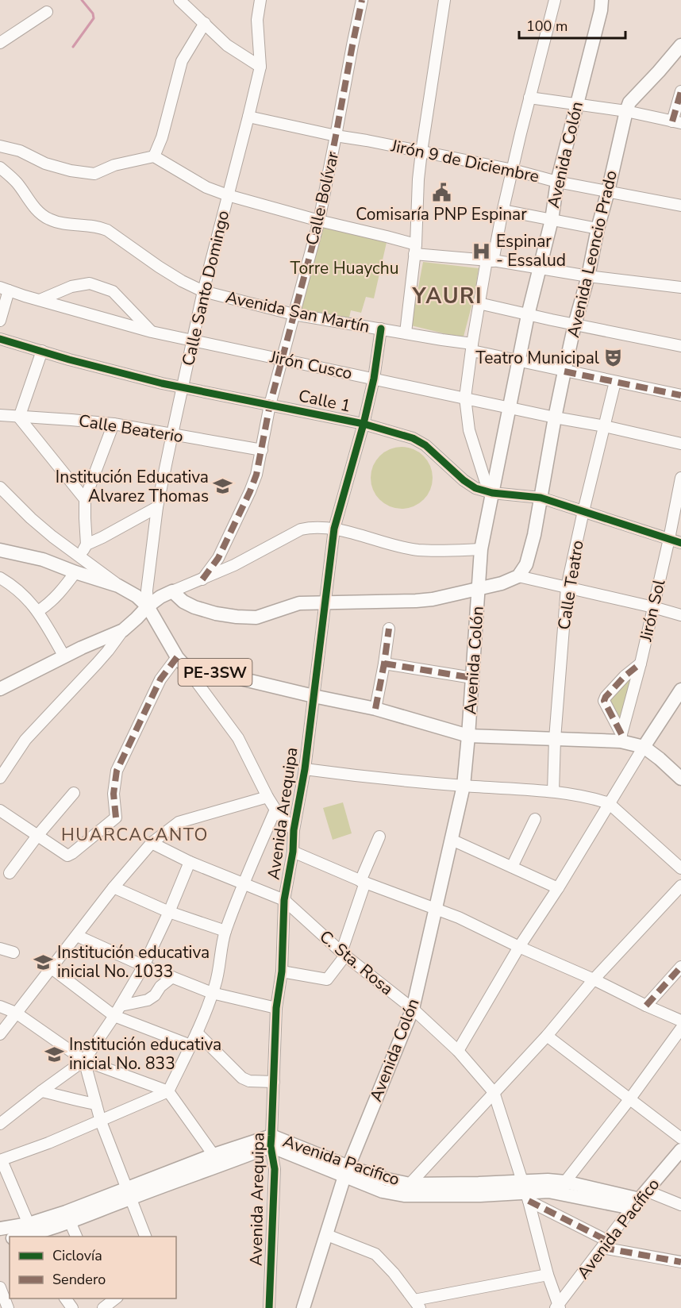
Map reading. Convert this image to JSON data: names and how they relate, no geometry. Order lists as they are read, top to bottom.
{
  "streets": {
    "main road": [
      "Avenida Colón",
      "Avenida Leoncio Prado",
      "PE-3SW",
      "Avenida Pacifico",
      "Avenida Pacífico"
    ],
    "street": [
      "Jirón 9 de Diciembre",
      "Calle Bolívar",
      "Calle Santo Domingo",
      "Avenida San Martín",
      "Jirón Cusco",
      "Calle 1",
      "Calle Beaterio",
      "Calle Teatro",
      "Jirón Sol",
      "Avenida Arequipa",
      "C. Sta. Rosa"
    ]
  },
  "crossings": [
    ["Avenida Colón", "Jirón 9 de Diciembre"],
    ["Avenida Colón", "Avenida San Martín"],
    ["Avenida Colón", "Jirón Cusco"],
    ["Avenida Colón", "Calle 1"],
    ["Avenida Colón", "PE-3SW"],
    ["Avenida Colón", "C. Sta. Rosa"],
    ["Avenida Colón", "Avenida Pacifico"],
    ["Jirón 9 de Diciembre", "Calle Bolívar"],
    ["Jirón 9 de Diciembre", "Avenida Leoncio Prado"],
    ["Jirón 9 de Diciembre", "Calle Santo Domingo"],
    ["Calle Bolívar", "Avenida San Martín"],
    ["Calle Bolívar", "Jirón Cusco"],
    ["Calle Bolívar", "Calle 1"],
    ["Calle Bolívar", "Calle Beaterio"],
    ["Avenida Leoncio Prado", "Avenida San Martín"],
    ["Avenida Leoncio Prado", "Jirón Cusco"],
    ["Avenida Leoncio Prado", "Calle 1"],
    ["Calle Santo Domingo", "Avenida San Martín"],
    ["Calle Santo Domingo", "Jirón Cusco"],
    ["Calle Santo Domingo", "Calle 1"],
    ["Calle Santo Domingo", "Calle Beaterio"],
    ["Calle Santo Domingo", "PE-3SW"],
    ["Avenida San Martín", "Calle Teatro"],
    ["Avenida San Martín", "Avenida Arequipa"],
    ["Jirón Cusco", "Calle Teatro"],
    ["Jirón Cusco", "Avenida Arequipa"],
    ["Calle 1", "Calle Teatro"],
    ["Calle 1", "Jirón Sol"],
    ["Calle 1", "Avenida Arequipa"],
    ["PE-3SW", "Avenida Arequipa"],
    ["Avenida Arequipa", "C. Sta. Rosa"],
    ["Avenida Arequipa", "Avenida Pacifico"],
    ["C. Sta. Rosa", "Avenida Pacifico"],
    ["C. Sta. Rosa", "Avenida Pacífico"],
    ["Avenida Pacifico", "Avenida Pacífico"]
  ],
  "districts": ["YAURI", "HUARCACANTO"],
  "parks": ["Torre Huaychu"],
  "places": {
    "public building": ["Comisaría PNP Espinar"],
    "hospital": ["Espinar - Essalud"],
    "theatre": ["Teatro Municipal"],
    "school or university": ["Institución Educativa Alvarez Thomas", "Institución educativa inicial No. 1033", "Institución educativa inicial No. 833"]
  },
  "legend": ["Ciclovía", "Sendero"],
  "scale_bar": "100 m"
}
